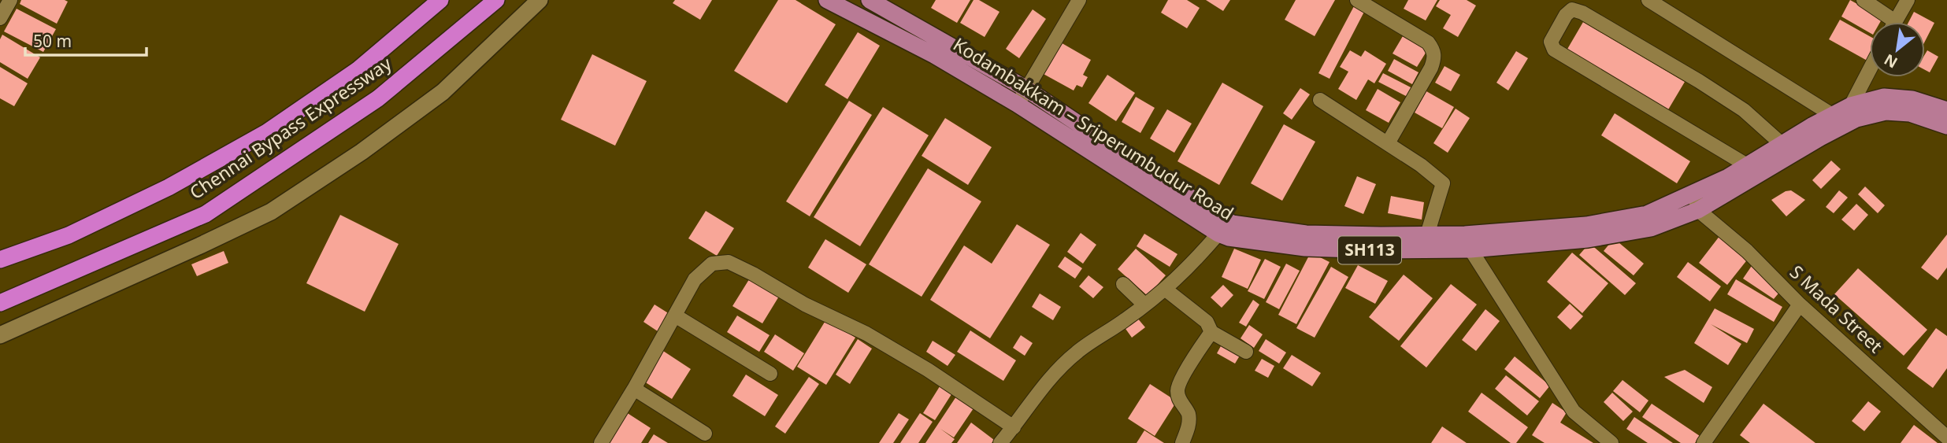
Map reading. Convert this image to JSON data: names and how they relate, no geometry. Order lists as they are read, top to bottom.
{
  "streets": {
    "highway": ["Chennai Bypass Expressway"],
    "main road": ["Kodambakkam – Sriperumbudur Road", "SH113"],
    "street": ["S Mada Street"]
  },
  "crossings": [
    ["Kodambakkam – Sriperumbudur Road", "S Mada Street"]
  ],
  "scale_bar": "50 m",
  "north": "bottom left"
}
